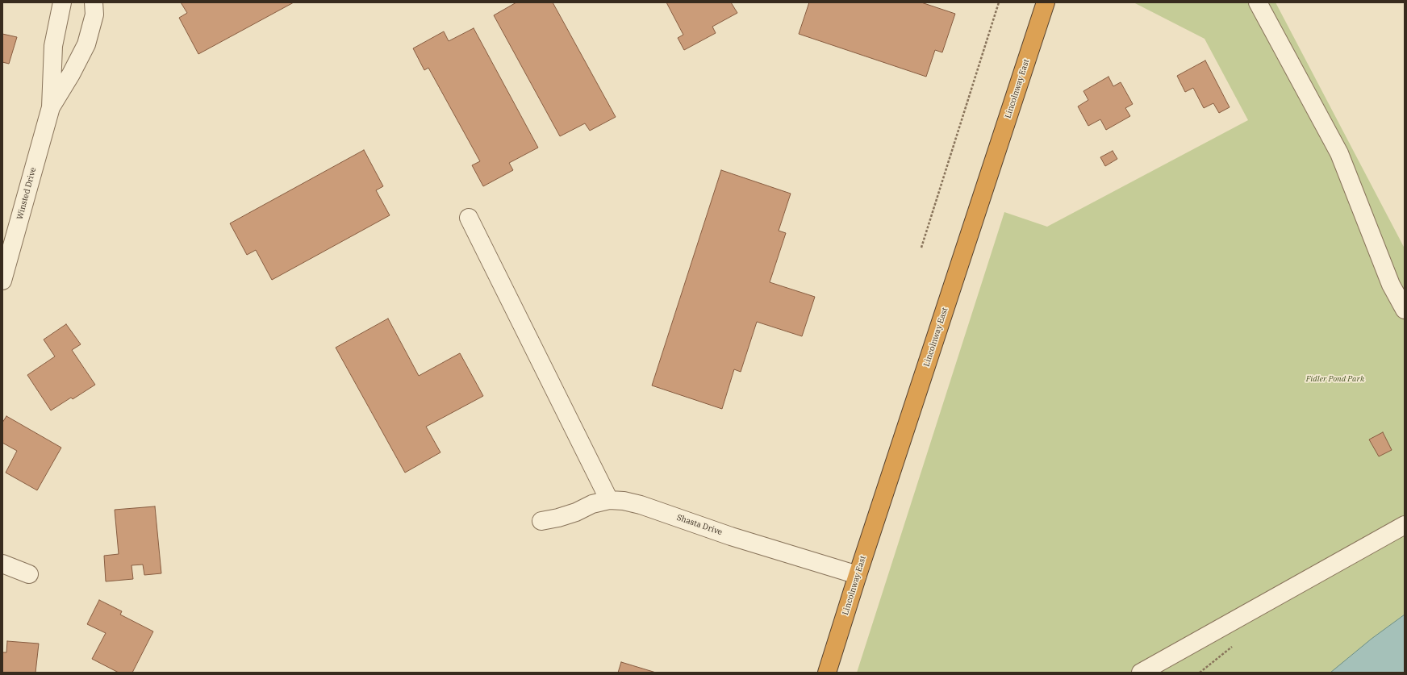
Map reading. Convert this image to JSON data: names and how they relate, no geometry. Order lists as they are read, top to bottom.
{
  "streets": {
    "highway": ["Lincolnway East"],
    "street": ["Winsted Drive", "Shasta Drive"]
  },
  "crossings": [
    ["Lincolnway East", "Shasta Drive"]
  ],
  "parks": ["Fidler Pond Park"]
}
